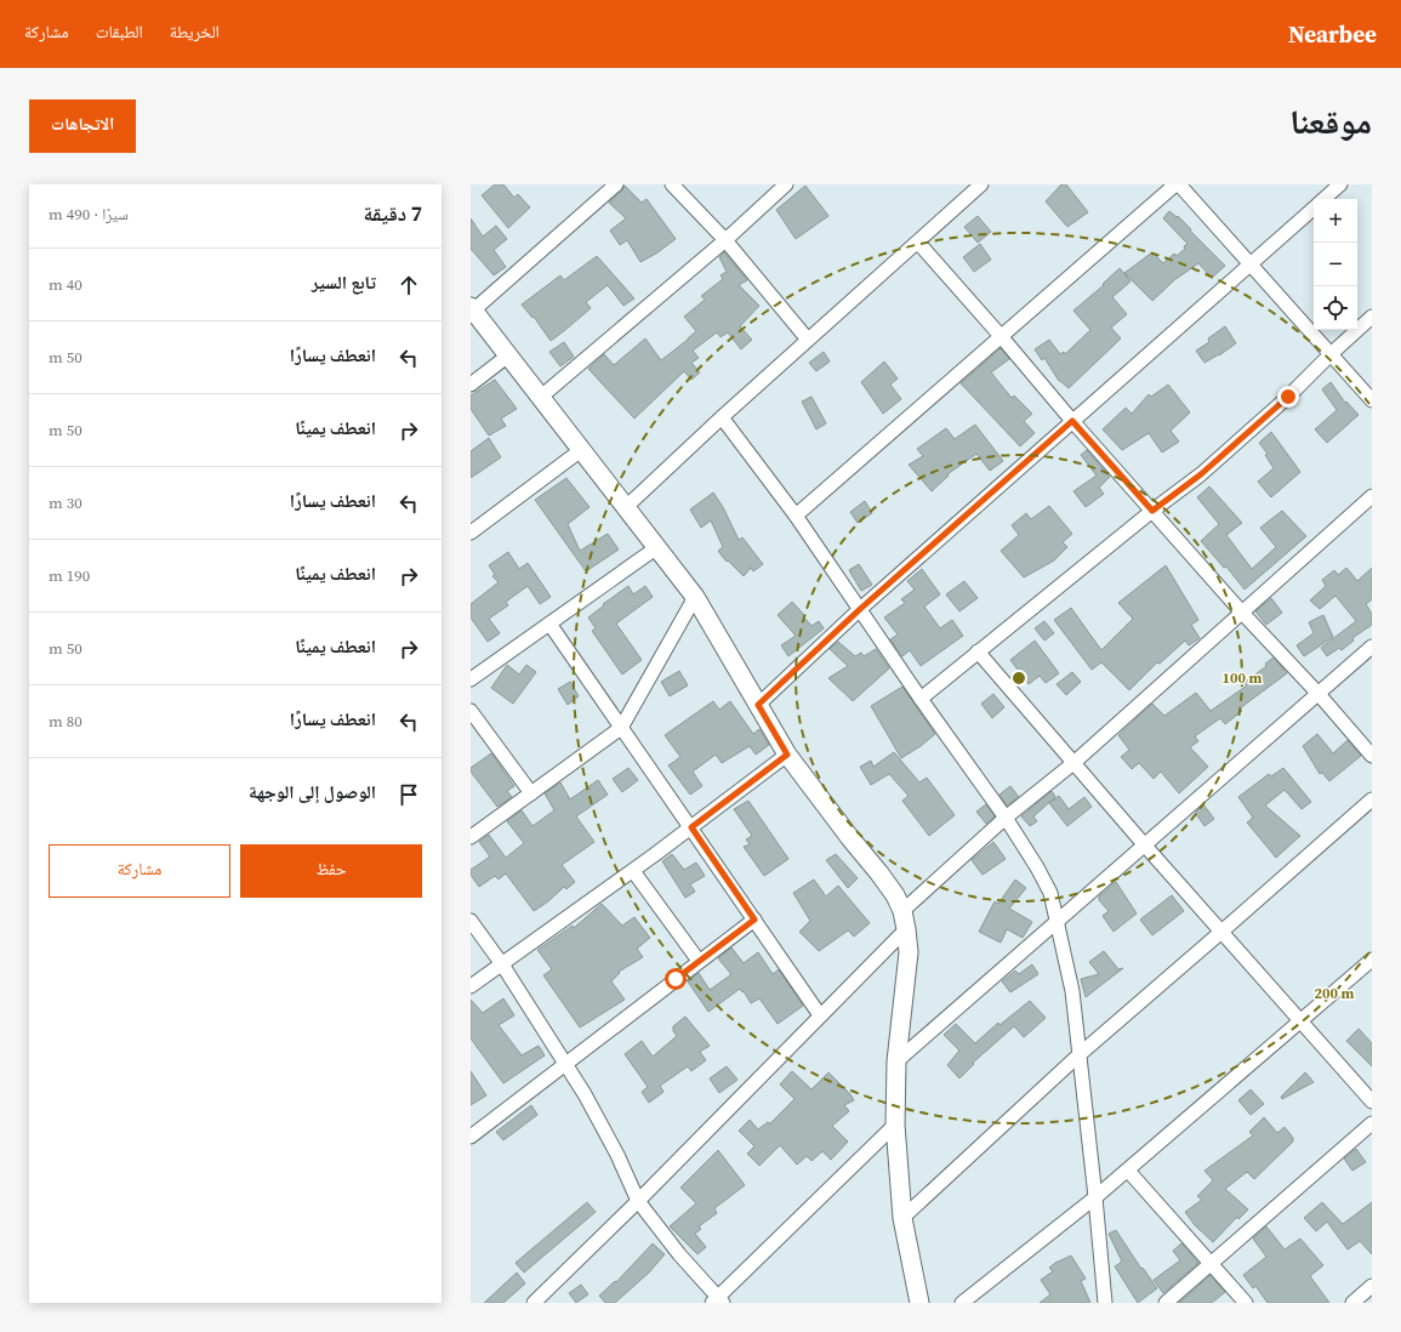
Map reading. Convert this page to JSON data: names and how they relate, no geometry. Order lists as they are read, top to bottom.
{
  "page": {
    "header": "Nearbee",
    "nav": ["الخريطة", "الطبقات", "مشاركة"],
    "title": "موقعنا",
    "buttons": [
      "الاتجاهات",
      ["حفظ", "مشاركة"]
    ],
    "heading": ["7 دقيقة", "سيرًا · 490 m"],
    "map_buttons": ["+", "−"],
    "list": [
      ["تابع السير", "40 m"],
      ["انعطف يسارًا", "50 m"],
      ["انعطف يمينًا", "50 m"],
      ["انعطف يسارًا", "30 m"],
      ["انعطف يمينًا", "190 m"],
      ["انعطف يمينًا", "50 m"],
      ["انعطف يسارًا", "80 m"],
      "الوصول إلى الوجهة"
    ]
  },
  "rings": ["100 m", "200 m"]
}
